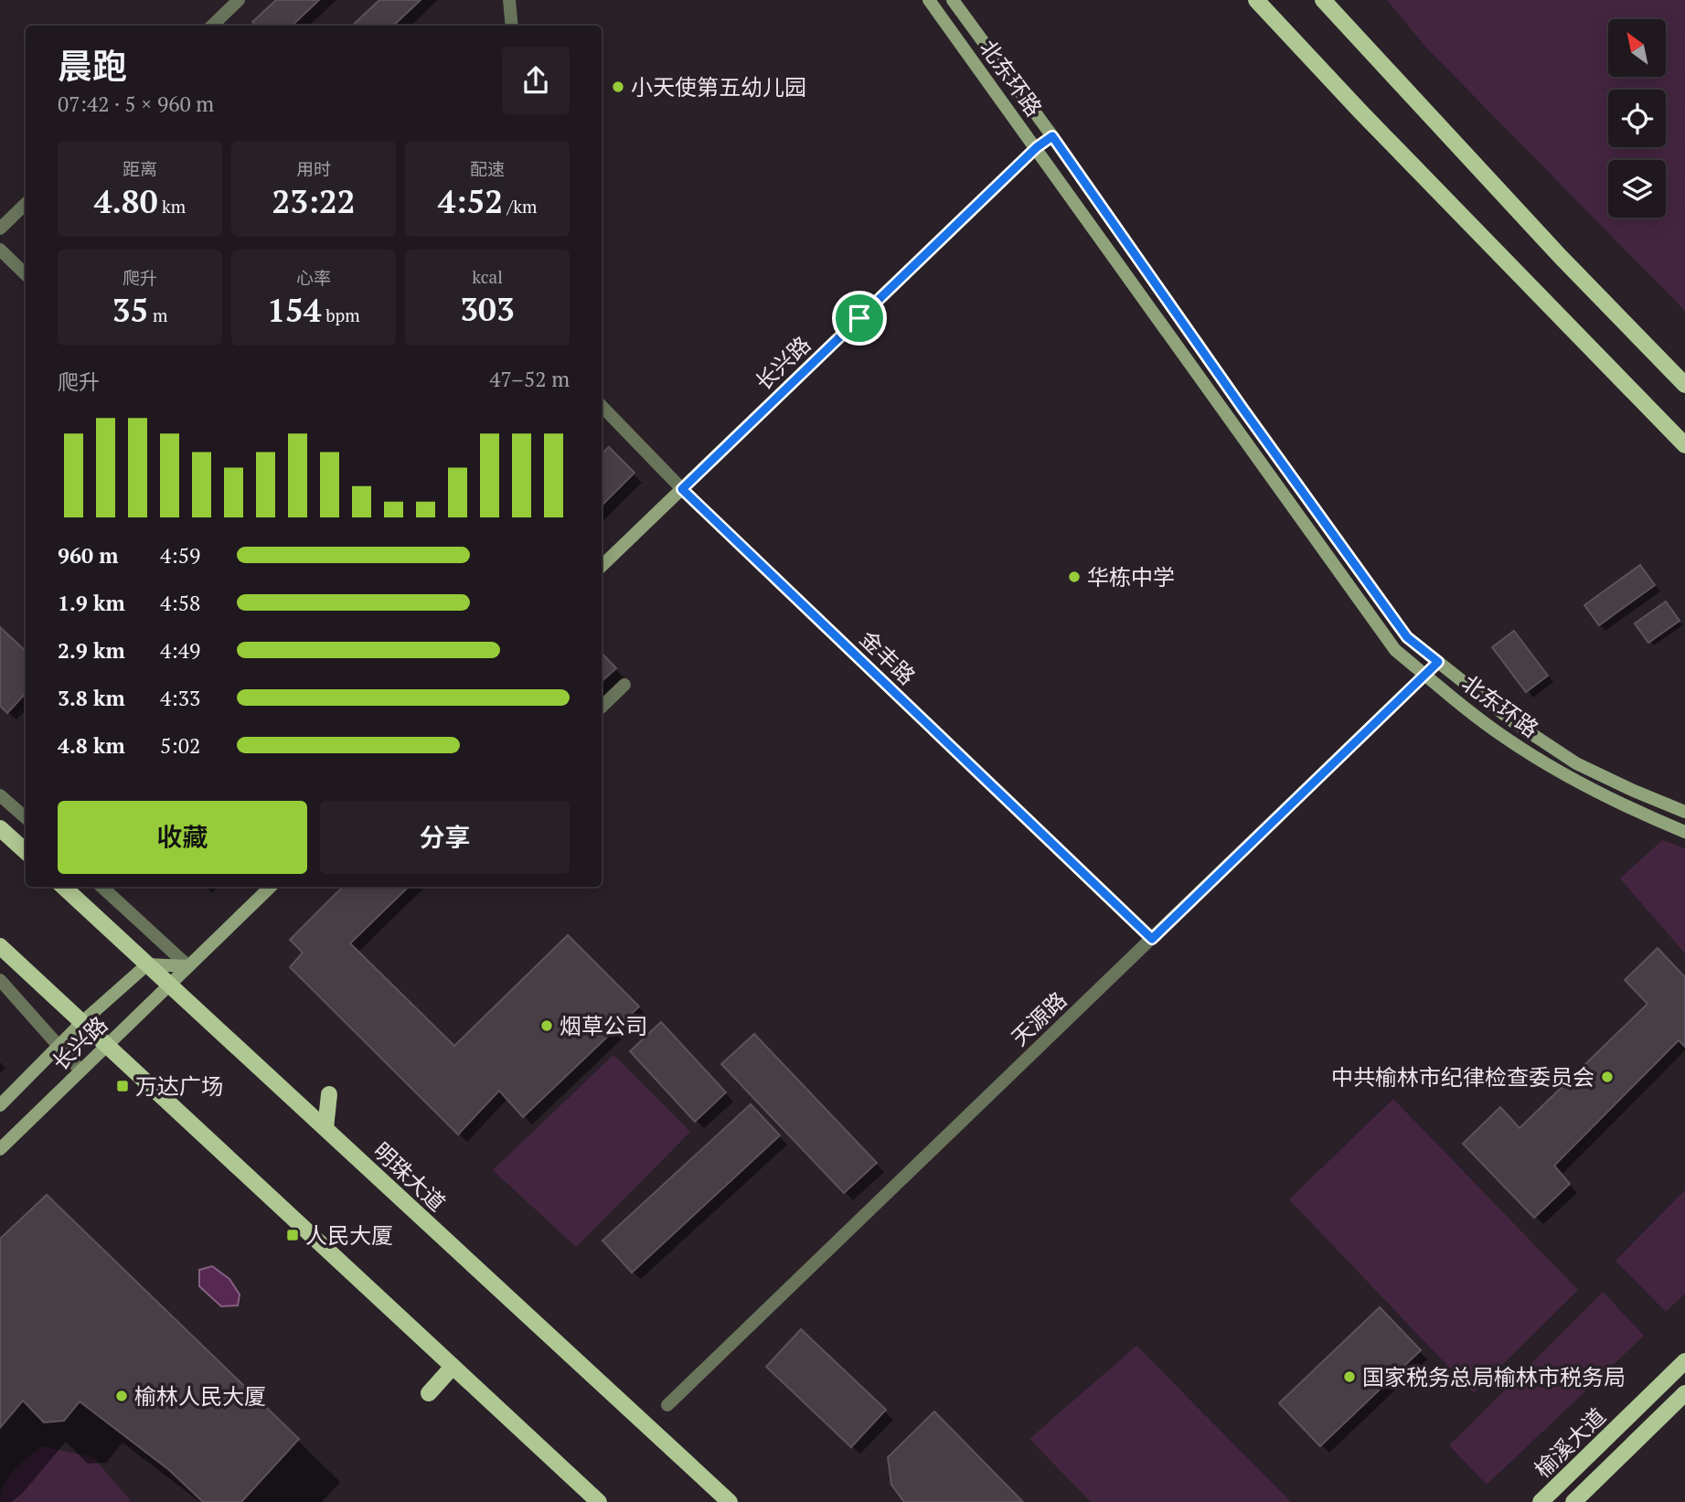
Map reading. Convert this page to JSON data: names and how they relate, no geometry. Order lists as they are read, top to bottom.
{
  "streets": {
    "main road": [
      "北东环路",
      "长兴路",
      "明珠大道",
      "榆溪大道"
    ],
    "street": ["金丰路", "天源路"]
  },
  "crossings": [
    ["北东环路", "长兴路"],
    ["北东环路", "天源路"],
    ["长兴路", "金丰路"],
    ["长兴路", "明珠大道"],
    ["金丰路", "天源路"]
  ],
  "places": {
    "other": [
      "小天使第五幼儿园",
      "华栋中学",
      "烟草公司",
      "中共榆林市纪律检查委员会",
      "国家税务总局榆林市税务局",
      "榆林人民大厦"
    ],
    "transit": ["万达广场", "人民大厦"]
  },
  "north": "top left",
  "page": {
    "heading": ["晨跑", "07:42 · 5 × 960 m"],
    "stats": [
      ["距离", "4.80 km"],
      ["用时", "23:22"],
      ["配速", "4:52 /km"],
      ["爬升", "35 m"],
      ["心率", "154 bpm"],
      ["kcal", "303"]
    ],
    "chart": ["爬升", "47–52 m"],
    "list": [
      {
        "name": "960 m",
        "note": "4:59"
      },
      {
        "name": "1.9 km",
        "note": "4:58"
      },
      {
        "name": "2.9 km",
        "note": "4:49"
      },
      {
        "name": "3.8 km",
        "note": "4:33"
      },
      {
        "name": "4.8 km",
        "note": "5:02"
      }
    ],
    "buttons": ["收藏", "分享"]
  }
}
